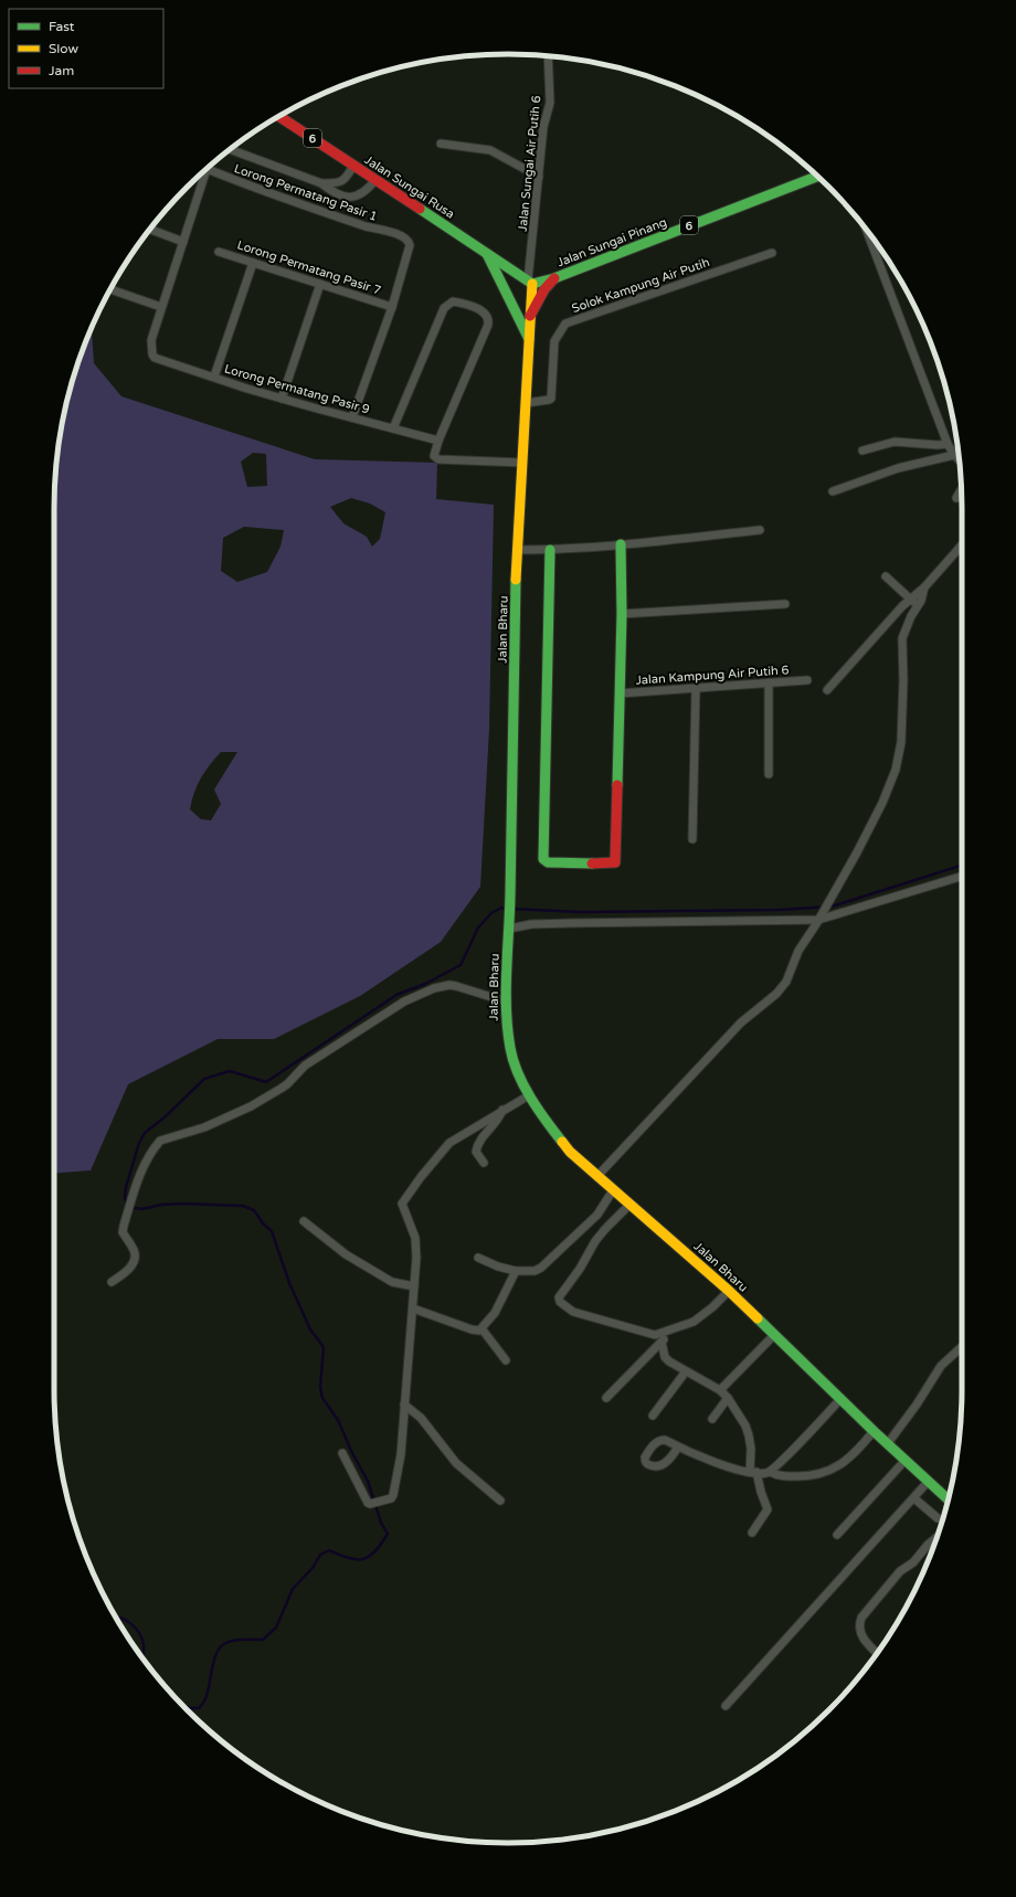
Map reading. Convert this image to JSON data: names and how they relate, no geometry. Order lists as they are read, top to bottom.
{
  "streets": {
    "main road": [
      "6",
      "Jalan Sungai Rusa",
      "Jalan Sungai Pinang",
      "Jalan Bharu"
    ],
    "street": [
      "Jalan Sungai Air Putih 6",
      "Lorong Permatang Pasir 1",
      "Lorong Permatang Pasir 7",
      "Solok Kampung Air Putih",
      "Lorong Permatang Pasir 9",
      "Jalan Kampung Air Putih 6"
    ]
  },
  "crossings": [
    ["Jalan Sungai Air Putih 6", "Jalan Sungai Rusa"],
    ["Jalan Sungai Air Putih 6", "Jalan Sungai Pinang"],
    ["Jalan Sungai Air Putih 6", "Jalan Bharu"],
    ["Jalan Sungai Rusa", "Jalan Sungai Pinang"],
    ["Jalan Sungai Rusa", "Jalan Bharu"],
    ["Lorong Permatang Pasir 1", "Lorong Permatang Pasir 7"],
    ["Jalan Sungai Pinang", "Jalan Bharu"],
    ["Solok Kampung Air Putih", "Jalan Bharu"]
  ],
  "legend": ["Fast", "Slow", "Jam"]
}
